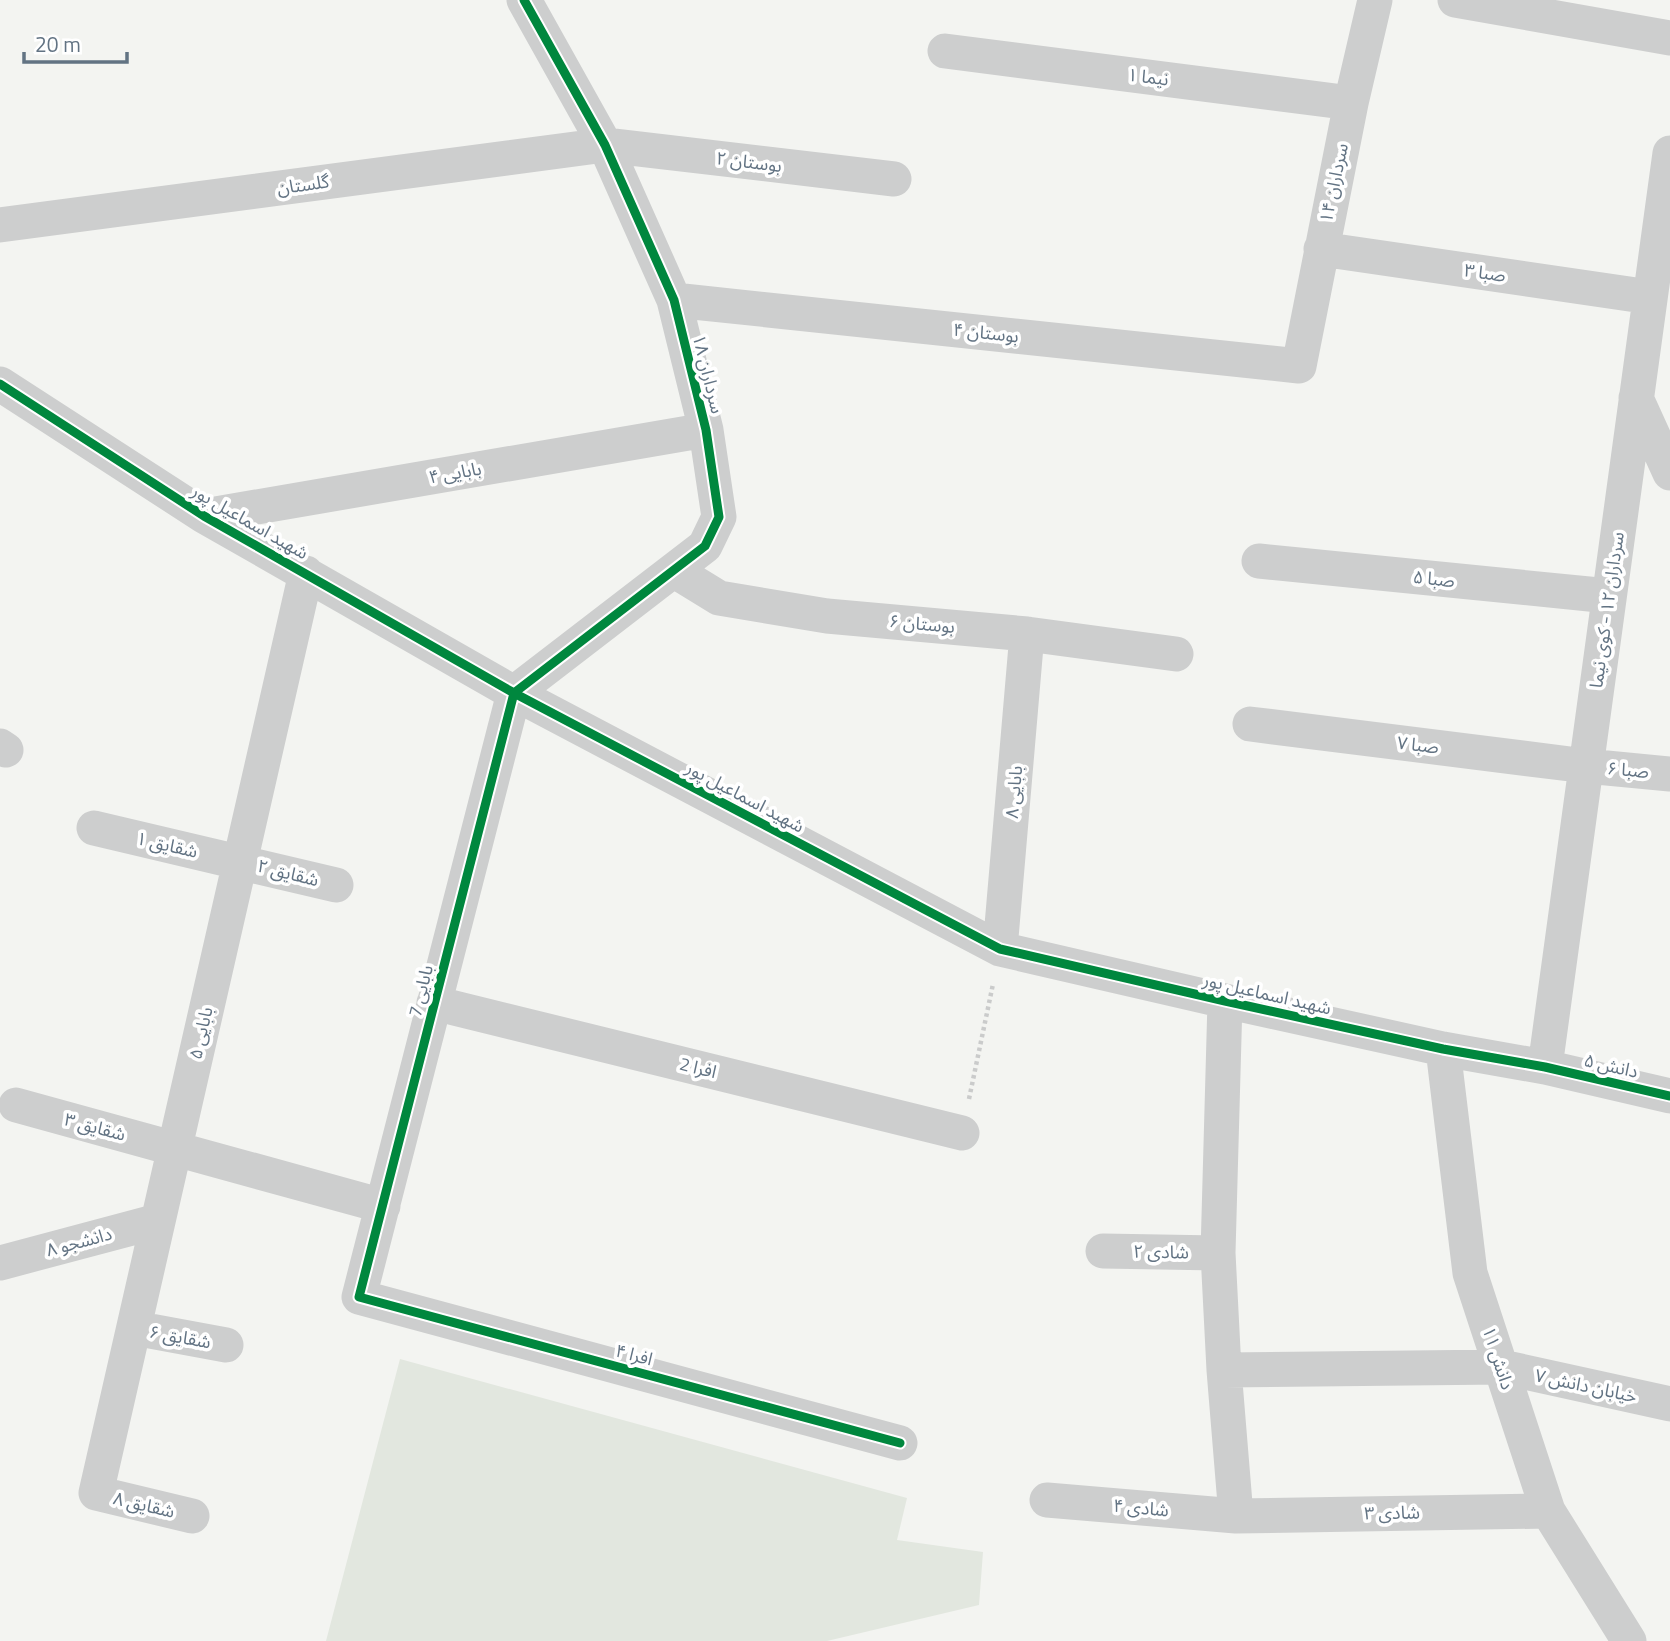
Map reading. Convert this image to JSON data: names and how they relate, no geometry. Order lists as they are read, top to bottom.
{
  "streets": {
    "street": [
      "نیما ۱",
      "بوستان ۲",
      "سرداران ۱۴",
      "گلستان",
      "صبا ۳",
      "بوستان ۴",
      "سرداران ۱۸",
      "بابایی ۴",
      "شهید اسماعیل پور",
      "صبا ۵",
      "سرداران ۱۲ - کوی نیما",
      "بوستان ۶",
      "صبا ۷",
      "صبا ۶",
      "بابایی ۸",
      "شقایق ۱",
      "شقایق ۲",
      "بابایی 7",
      "بابایی ۵",
      "دانش ۵",
      "افرا 2",
      "شقایق ۳",
      "دانشجو ۸",
      "شادی ۲",
      "شقایق ۶",
      "افرا ۴",
      "دانش ۱۱",
      "خیابان دانش ۷",
      "شقایق ۸",
      "شادی ۴",
      "شادی ۳"
    ]
  },
  "crossings": [
    ["نیما ۱", "سرداران ۱۴"],
    ["بوستان ۲", "گلستان"],
    ["بوستان ۲", "سرداران ۱۸"],
    ["سرداران ۱۴", "صبا ۳"],
    ["سرداران ۱۴", "بوستان ۴"],
    ["گلستان", "سرداران ۱۸"],
    ["صبا ۳", "سرداران ۱۲ - کوی نیما"],
    ["بوستان ۴", "سرداران ۱۸"],
    ["سرداران ۱۸", "بابایی ۴"],
    ["سرداران ۱۸", "شهید اسماعیل پور"],
    ["سرداران ۱۸", "بوستان ۶"],
    ["سرداران ۱۸", "بابایی 7"],
    ["بابایی ۴", "شهید اسماعیل پور"],
    ["شهید اسماعیل پور", "سرداران ۱۲ - کوی نیما"],
    ["شهید اسماعیل پور", "بابایی ۸"],
    ["شهید اسماعیل پور", "بابایی 7"],
    ["شهید اسماعیل پور", "بابایی ۵"],
    ["شهید اسماعیل پور", "دانش ۵"],
    ["شهید اسماعیل پور", "دانش ۱۱"],
    ["صبا ۵", "سرداران ۱۲ - کوی نیما"],
    ["سرداران ۱۲ - کوی نیما", "صبا ۷"],
    ["سرداران ۱۲ - کوی نیما", "صبا ۶"],
    ["سرداران ۱۲ - کوی نیما", "دانش ۵"],
    ["بوستان ۶", "بابایی ۸"],
    ["صبا ۷", "صبا ۶"],
    ["شقایق ۱", "شقایق ۲"],
    ["شقایق ۱", "بابایی ۵"],
    ["شقایق ۲", "بابایی ۵"],
    ["بابایی 7", "افرا 2"],
    ["بابایی 7", "شقایق ۳"],
    ["بابایی 7", "افرا ۴"],
    ["بابایی ۵", "شقایق ۳"],
    ["بابایی ۵", "دانشجو ۸"],
    ["بابایی ۵", "شقایق ۶"],
    ["بابایی ۵", "شقایق ۸"],
    ["دانش ۱۱", "خیابان دانش ۷"],
    ["دانش ۱۱", "شادی ۳"],
    ["شادی ۴", "شادی ۳"]
  ],
  "scale_bar": "20 m"
}
